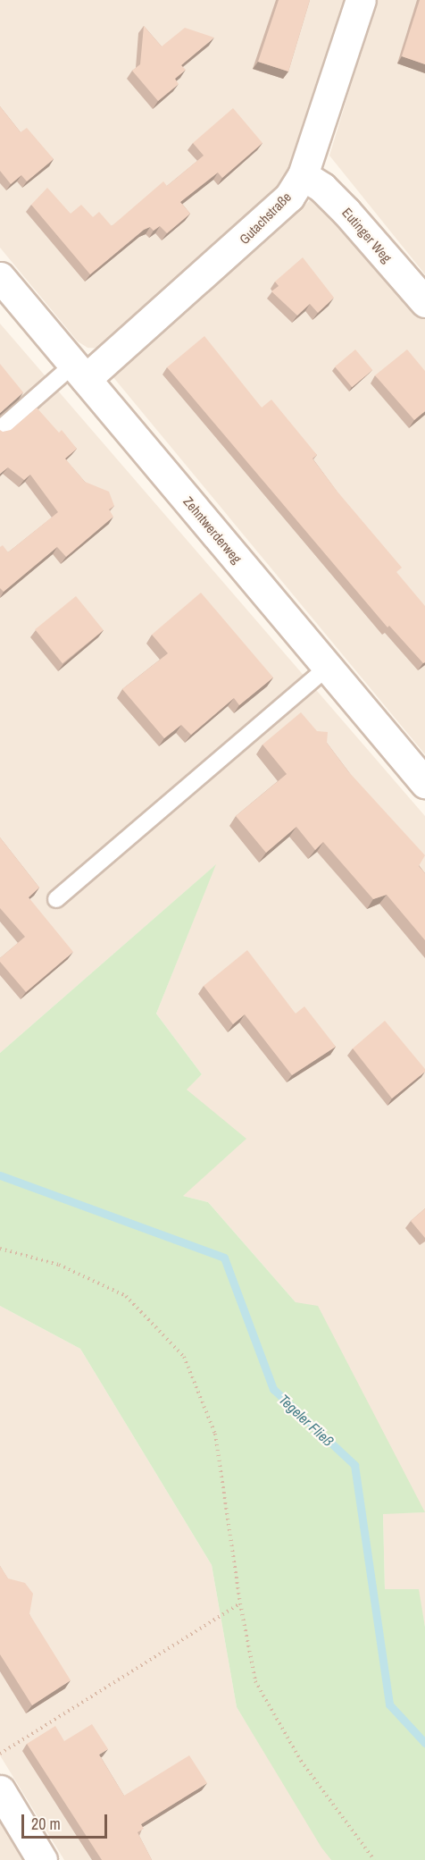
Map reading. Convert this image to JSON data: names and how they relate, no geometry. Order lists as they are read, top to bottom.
{
  "streets": {
    "street": ["Gutachstraße", "Eutinger Weg", "Zehntwerderweg"]
  },
  "crossings": [
    ["Gutachstraße", "Eutinger Weg"],
    ["Gutachstraße", "Zehntwerderweg"]
  ],
  "water": ["Tegeler Fließ"],
  "scale_bar": "20 m"
}
